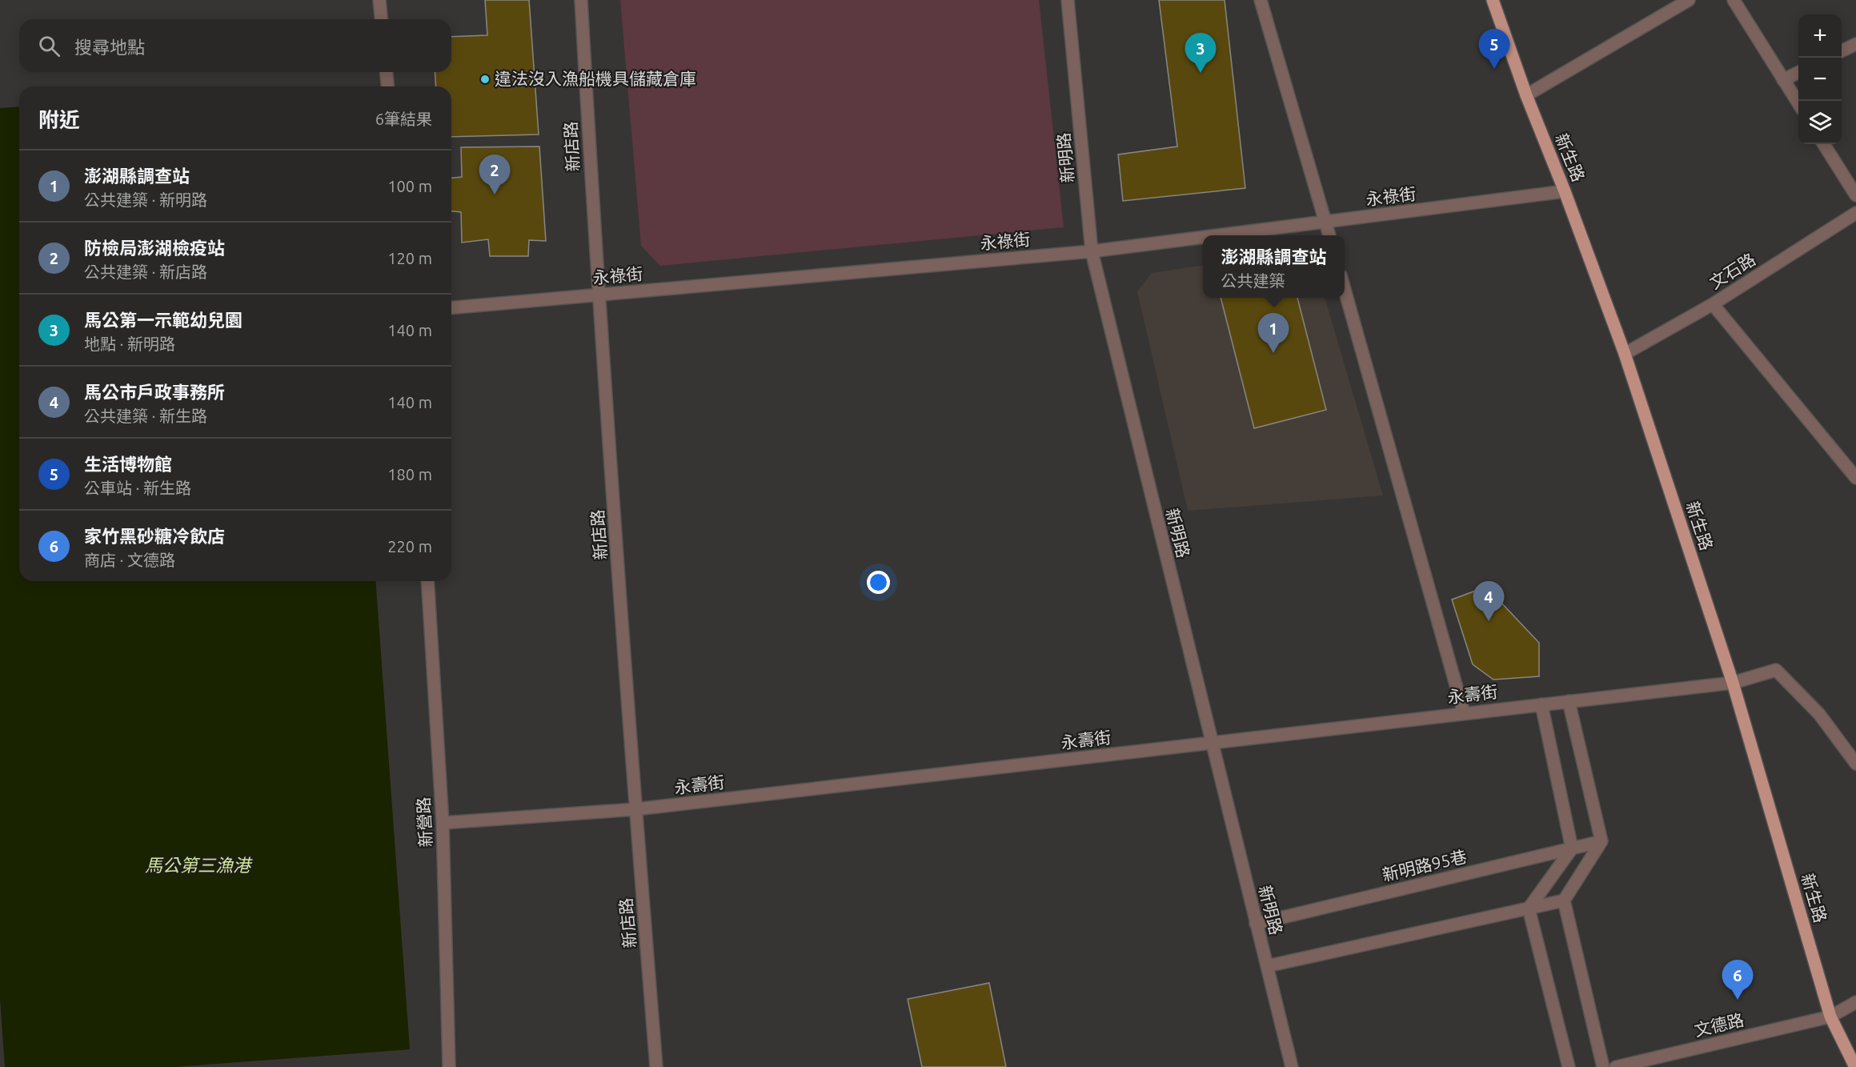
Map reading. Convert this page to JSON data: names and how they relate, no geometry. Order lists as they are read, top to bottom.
{
  "streets": {
    "main road": ["新生路"],
    "street": [
      "新店路",
      "新明路",
      "永祿街",
      "文石路",
      "永壽街",
      "新營路",
      "新明路95巷",
      "文德路"
    ]
  },
  "crossings": [
    ["新店路", "永祿街"],
    ["新店路", "永壽街"],
    ["新明路", "永祿街"],
    ["新明路", "永壽街"],
    ["新明路", "新明路95巷"],
    ["新生路", "永祿街"],
    ["新生路", "文石路"],
    ["新生路", "永壽街"],
    ["新生路", "文德路"],
    ["永壽街", "新營路"]
  ],
  "water": ["馬公第三漁港"],
  "places": ["違法沒入漁船機具儲藏倉庫"],
  "page": {
    "map_buttons": ["+", "−"],
    "search": "搜尋地點",
    "pins": [
      "5",
      "3",
      "2",
      "1",
      "4",
      "6"
    ],
    "heading": ["附近", "6筆結果"],
    "list": [
      {
        "mark": "1",
        "name": "澎湖縣調查站",
        "note": "公共建築 · 新明路",
        "value": "100 m"
      },
      {
        "mark": "2",
        "name": "防檢局澎湖檢疫站",
        "note": "公共建築 · 新店路",
        "value": "120 m"
      },
      {
        "mark": "3",
        "name": "馬公第一示範幼兒園",
        "note": "地點 · 新明路",
        "value": "140 m"
      },
      {
        "mark": "4",
        "name": "馬公市戶政事務所",
        "note": "公共建築 · 新生路",
        "value": "140 m"
      },
      {
        "mark": "5",
        "name": "生活博物館",
        "note": "公車站 · 新生路",
        "value": "180 m"
      },
      {
        "mark": "6",
        "name": "家竹黑砂糖冷飲店",
        "note": "商店 · 文德路",
        "value": "220 m"
      }
    ],
    "popup": ["澎湖縣調查站", "公共建築"]
  }
}
